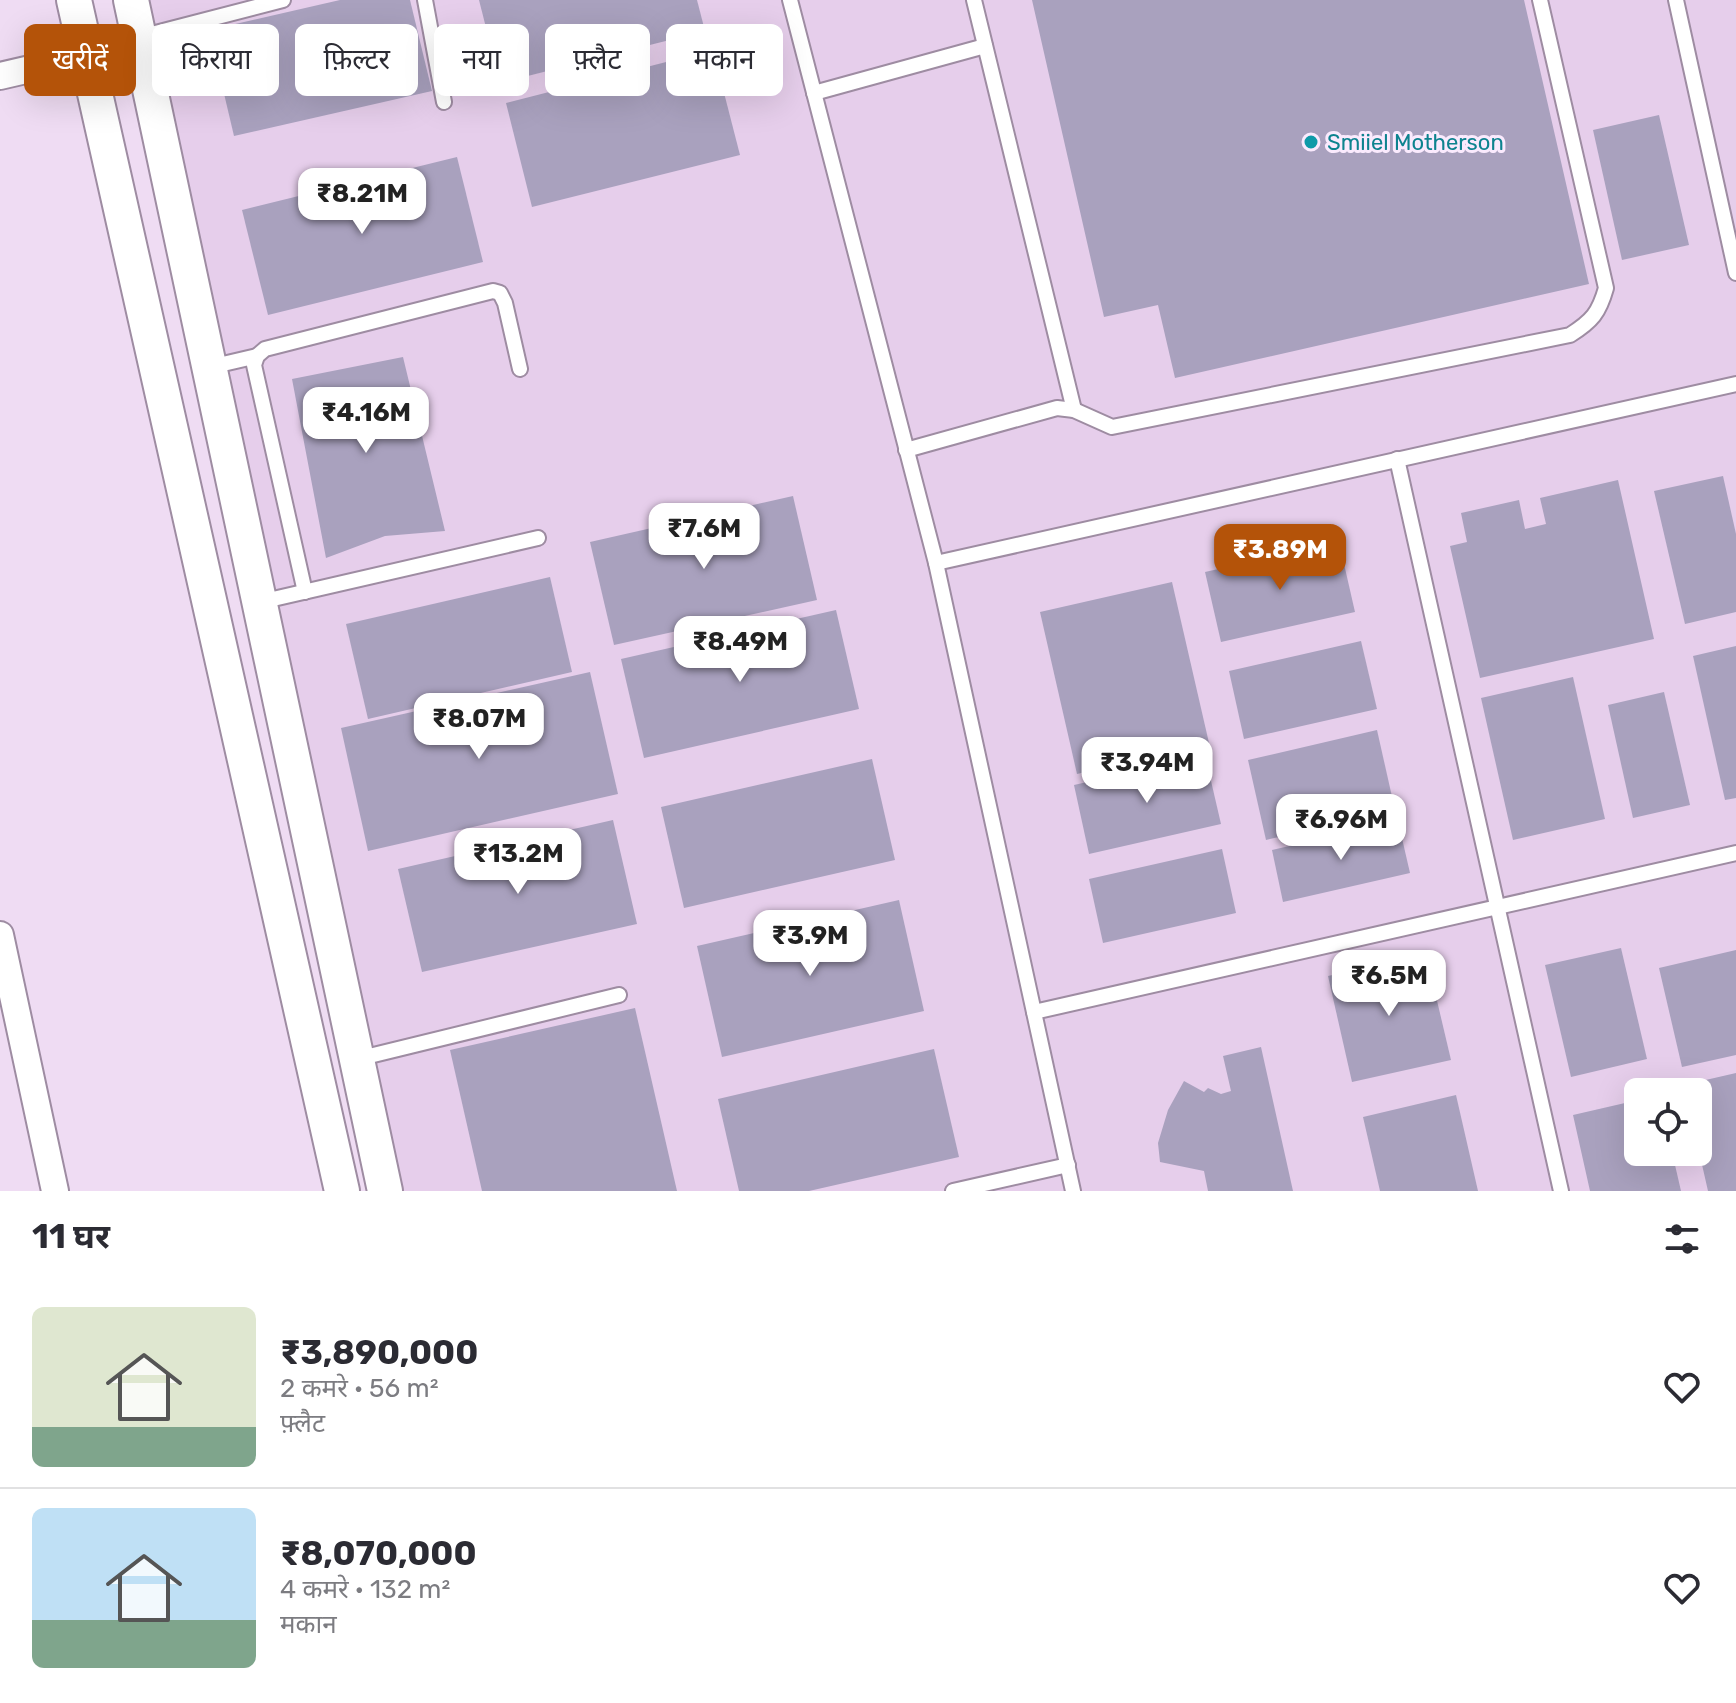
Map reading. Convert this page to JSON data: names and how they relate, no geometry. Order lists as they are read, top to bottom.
{
  "places": ["Smiiel Motherson"],
  "page": {
    "chip": [
      "खरीदें",
      "किराया",
      "फ़िल्टर",
      "नया",
      "फ़्लैट",
      "मकान"
    ],
    "price": [
      "₹8.21M",
      "₹4.16M",
      "₹7.6M",
      "₹3.89M",
      "₹8.49M",
      "₹8.07M",
      "₹3.94M",
      "₹6.96M",
      "₹13.2M",
      "₹3.9M",
      "₹6.5M"
    ],
    "heading": "11 घर",
    "list": [
      {
        "name": "₹3,890,000",
        "note": "2 कमरे · 56 m² · फ़्लैट"
      },
      {
        "name": "₹8,070,000",
        "note": "4 कमरे · 132 m² · मकान"
      }
    ]
  }
}
